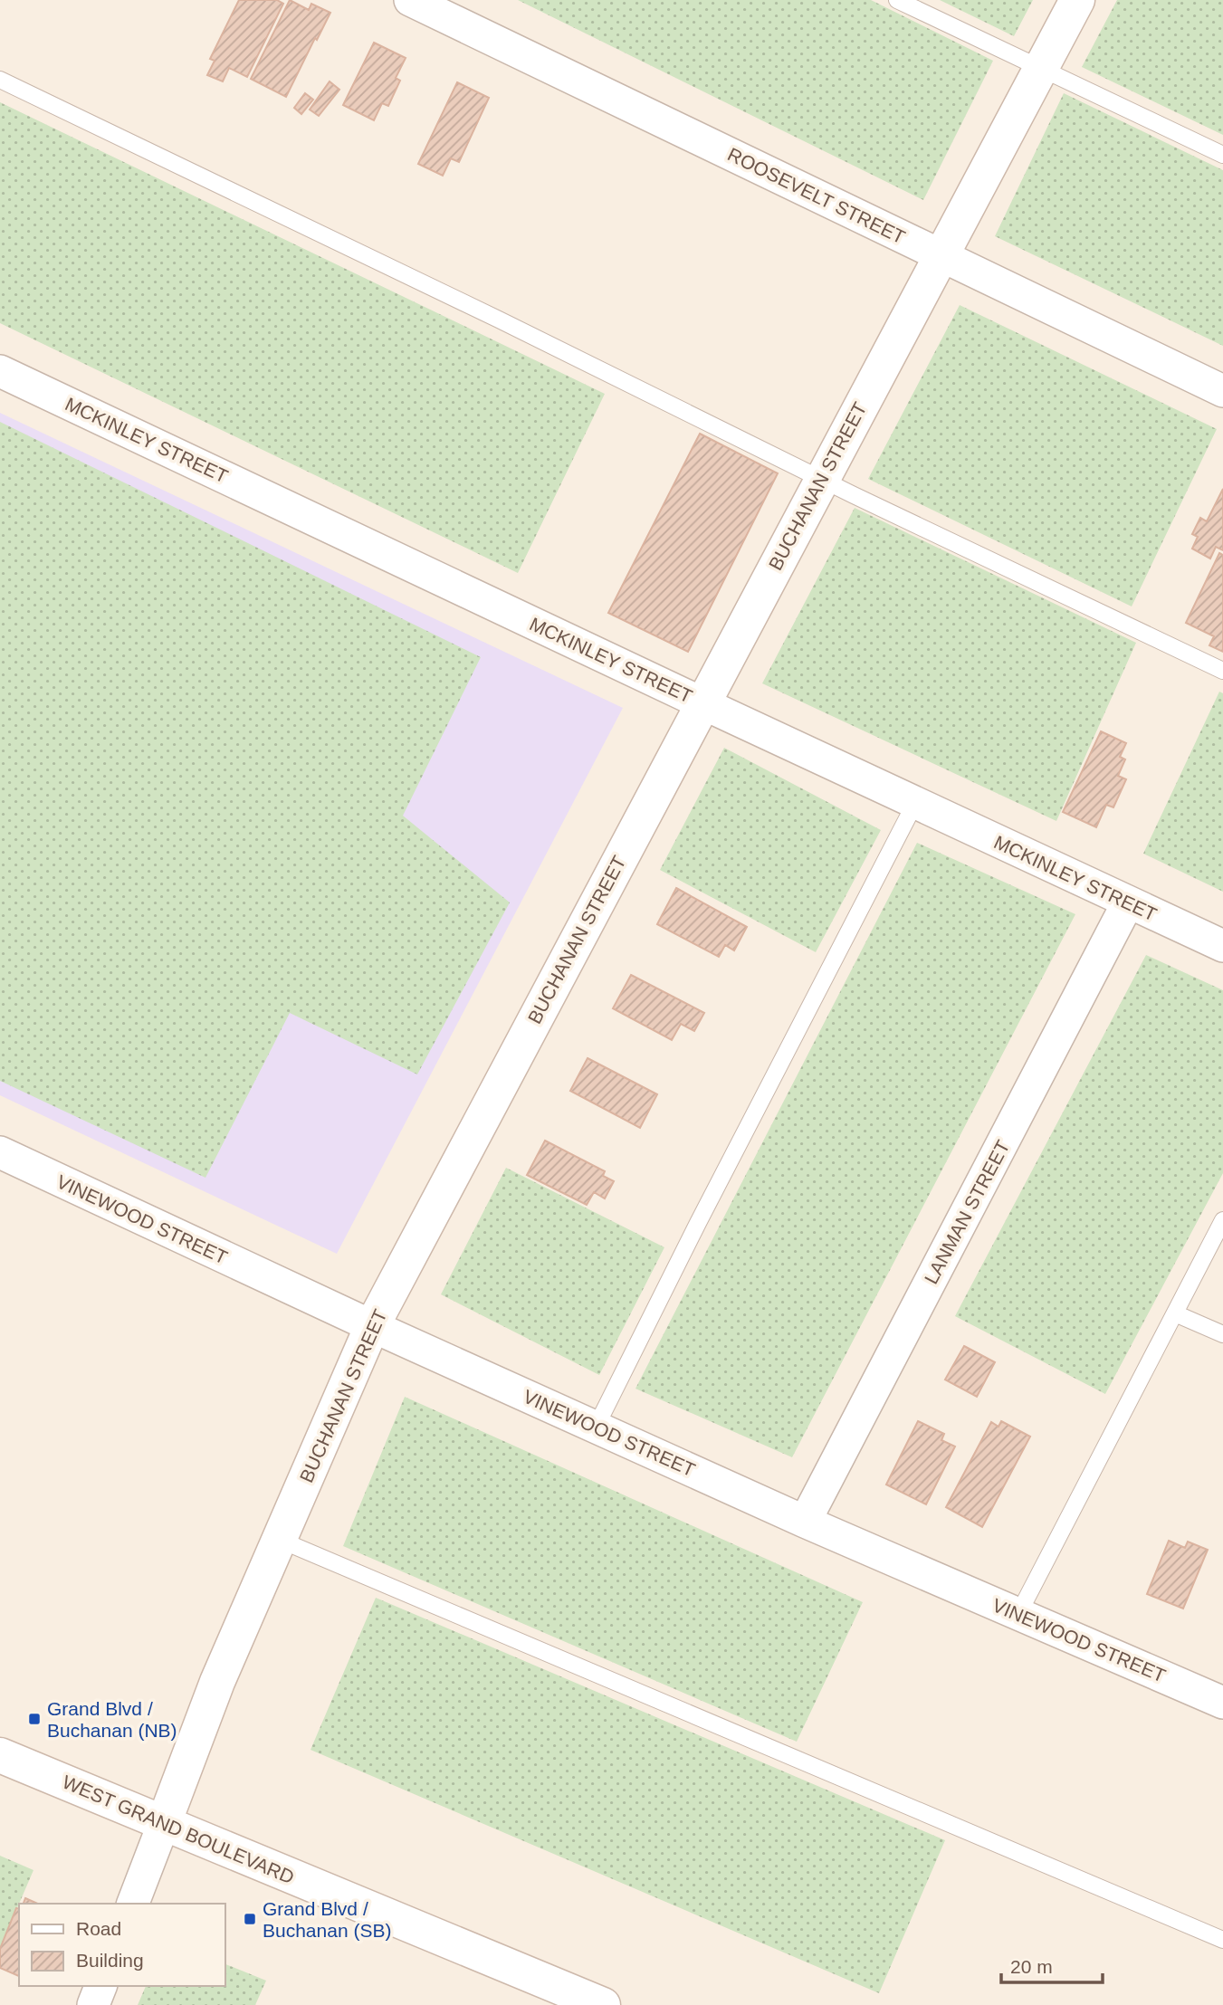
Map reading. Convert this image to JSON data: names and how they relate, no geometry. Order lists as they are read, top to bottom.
{
  "streets": {
    "street": [
      "ROOSEVELT STREET",
      "MCKINLEY STREET",
      "BUCHANAN STREET",
      "LANMAN STREET",
      "VINEWOOD STREET",
      "WEST GRAND BOULEVARD"
    ]
  },
  "crossings": [
    ["ROOSEVELT STREET", "BUCHANAN STREET"],
    ["MCKINLEY STREET", "BUCHANAN STREET"],
    ["MCKINLEY STREET", "LANMAN STREET"],
    ["BUCHANAN STREET", "VINEWOOD STREET"],
    ["BUCHANAN STREET", "WEST GRAND BOULEVARD"],
    ["LANMAN STREET", "VINEWOOD STREET"]
  ],
  "places": {
    "transit": ["Grand Blvd / Buchanan (NB)", "Grand Blvd / Buchanan (SB)"]
  },
  "legend": ["Road", "Building"],
  "scale_bar": "20 m"
}
